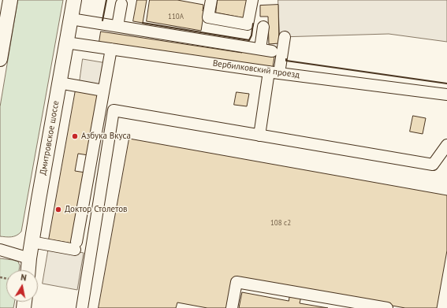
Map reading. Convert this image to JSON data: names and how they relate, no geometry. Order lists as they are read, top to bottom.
{
  "streets": {
    "main road": ["Дмитровское шоссе"],
    "street": ["Вербилковский проезд"]
  },
  "crossings": [
    ["Вербилковский проезд", "Дмитровское шоссе"]
  ],
  "places": ["Азбука Вкуса", "Доктор Столетов"],
  "house_numbers": ["110А", "108 с2"],
  "north": "top"
}
